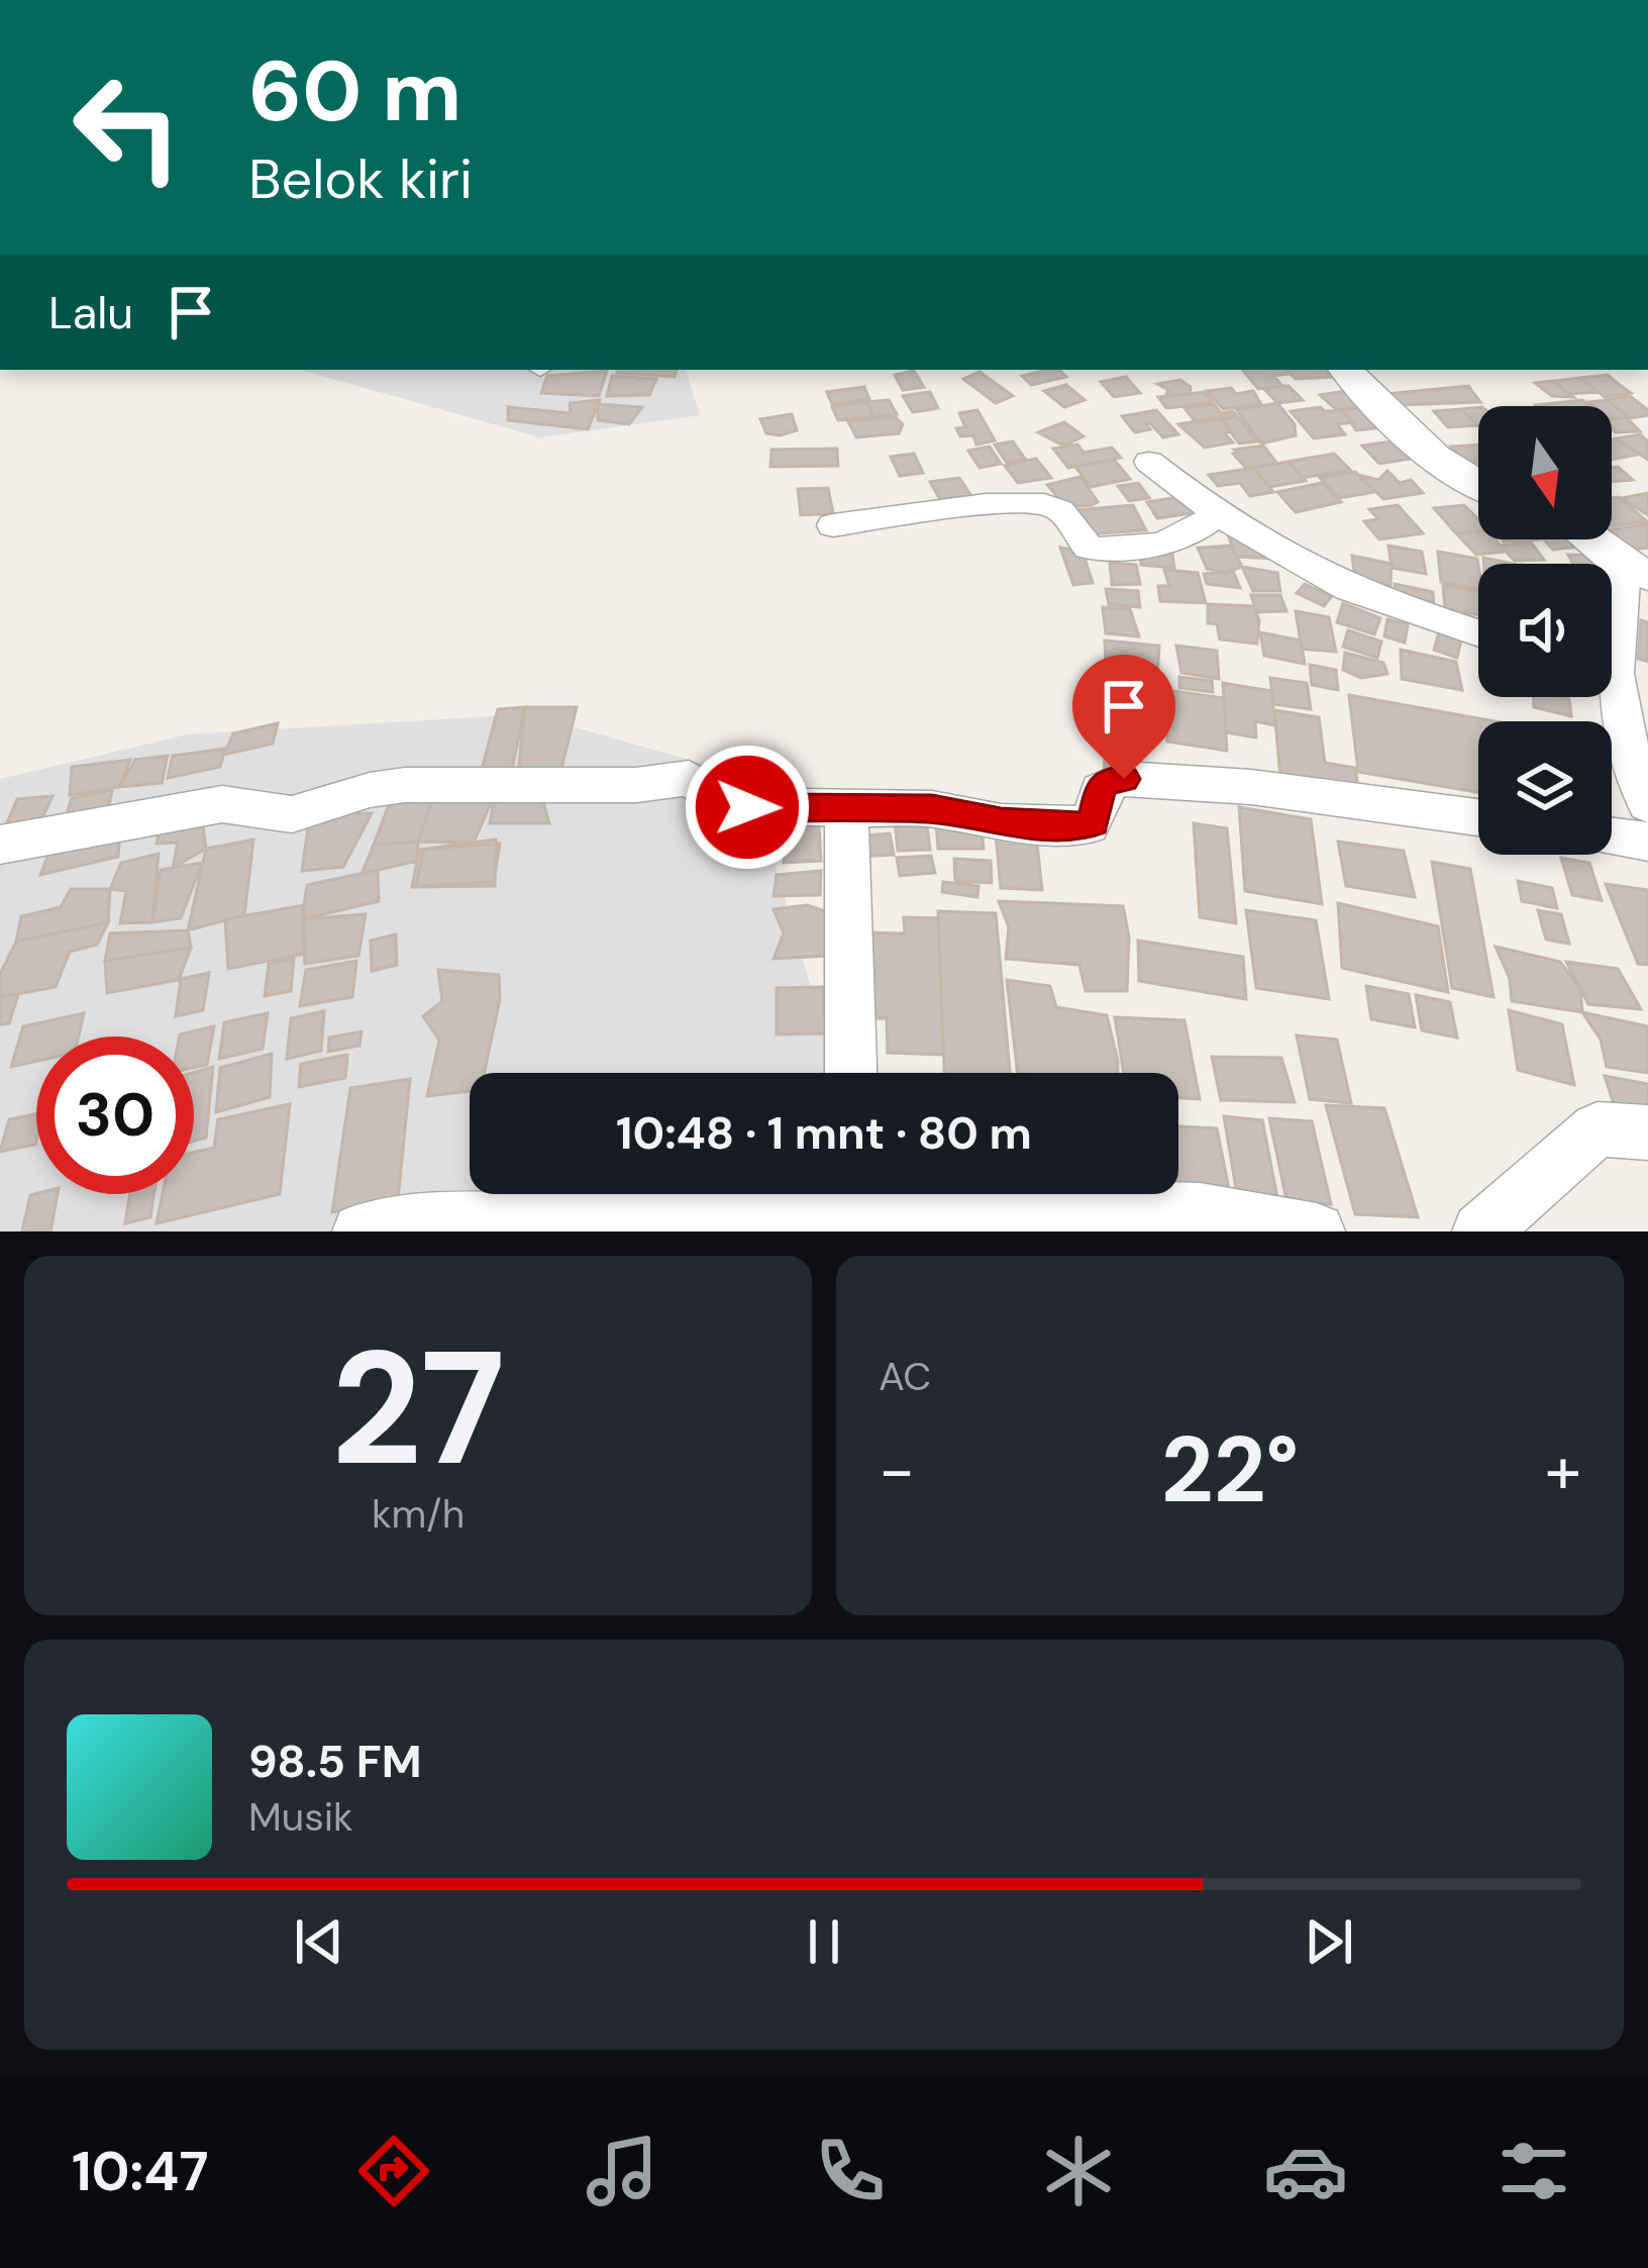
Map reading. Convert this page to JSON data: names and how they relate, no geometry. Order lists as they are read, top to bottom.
{
  "north": "bottom",
  "page": {
    "turn": ["60 m", "Belok kiri"],
    "then": "Lalu",
    "limit": "30",
    "trip": "10:48 · 1 mnt · 80 m",
    "tile": [
      ["27", "km/h"],
      "AC"
    ],
    "heat": ["−", "22°", "+"],
    "song": ["98.5 FM", "Musik"],
    "tabs": "10:47"
  }
}
